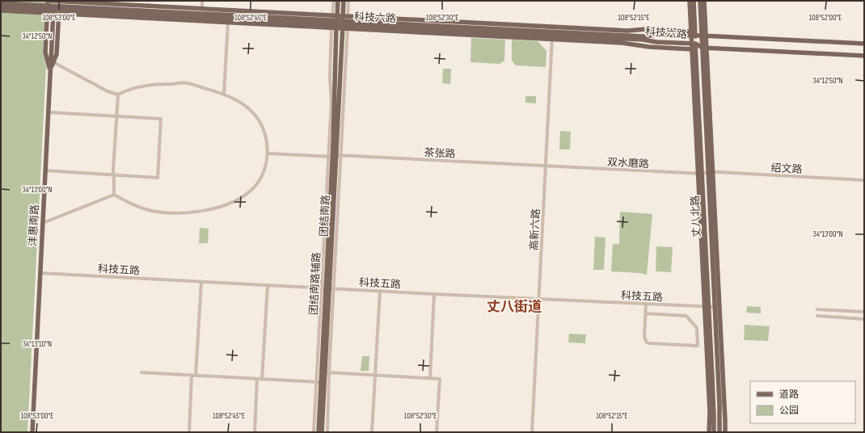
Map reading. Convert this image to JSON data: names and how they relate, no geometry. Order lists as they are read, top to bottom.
{
  "streets": {
    "main road": [
      "科技六路",
      "团结南路",
      "丈八北路",
      "沣惠南路"
    ],
    "street": [
      "茶张路",
      "双水磨路",
      "绍文路",
      "高新六路",
      "科技五路",
      "团结南路辅路"
    ]
  },
  "crossings": [
    ["科技六路", "团结南路"],
    ["科技六路", "丈八北路"],
    ["科技六路", "沣惠南路"],
    ["科技六路", "高新六路"],
    ["茶张路", "双水磨路"],
    ["茶张路", "团结南路"],
    ["茶张路", "高新六路"],
    ["茶张路", "团结南路辅路"],
    ["双水磨路", "绍文路"],
    ["双水磨路", "丈八北路"],
    ["双水磨路", "高新六路"],
    ["绍文路", "丈八北路"],
    ["团结南路", "科技五路"],
    ["团结南路", "团结南路辅路"],
    ["丈八北路", "科技五路"],
    ["沣惠南路", "科技五路"],
    ["高新六路", "科技五路"],
    ["科技五路", "团结南路辅路"]
  ],
  "districts": ["丈八街道"],
  "legend": ["道路", "公园"],
  "coordinates": [
    "108°53'00\"E",
    "108°52'45\"E",
    "108°52'30\"E",
    "108°52'15\"E",
    "108°52'00\"E",
    "34°12'50\"N",
    "34°13'00\"N",
    "34°13'10\"N"
  ]
}
